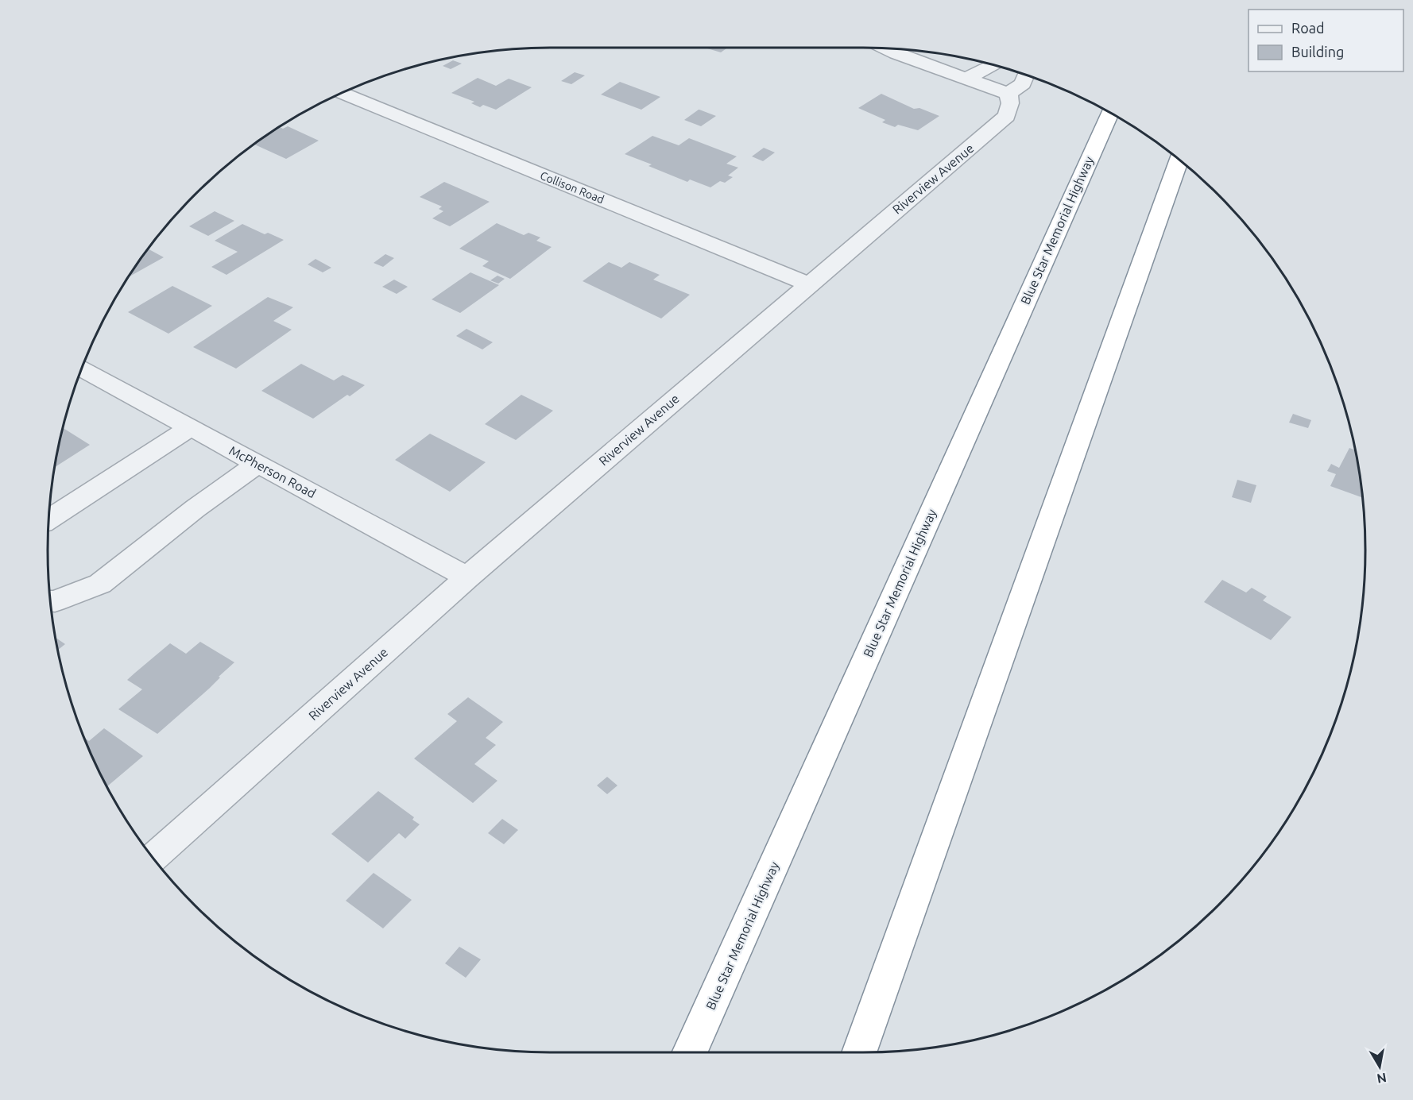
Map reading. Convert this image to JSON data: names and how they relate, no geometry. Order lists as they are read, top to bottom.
{
  "streets": {
    "highway": ["Blue Star Memorial Highway"],
    "street": ["Riverview Avenue", "Collison Road", "McPherson Road"]
  },
  "crossings": [
    ["Riverview Avenue", "Collison Road"],
    ["Riverview Avenue", "McPherson Road"]
  ],
  "legend": ["Road", "Building"],
  "north": "bottom"
}
